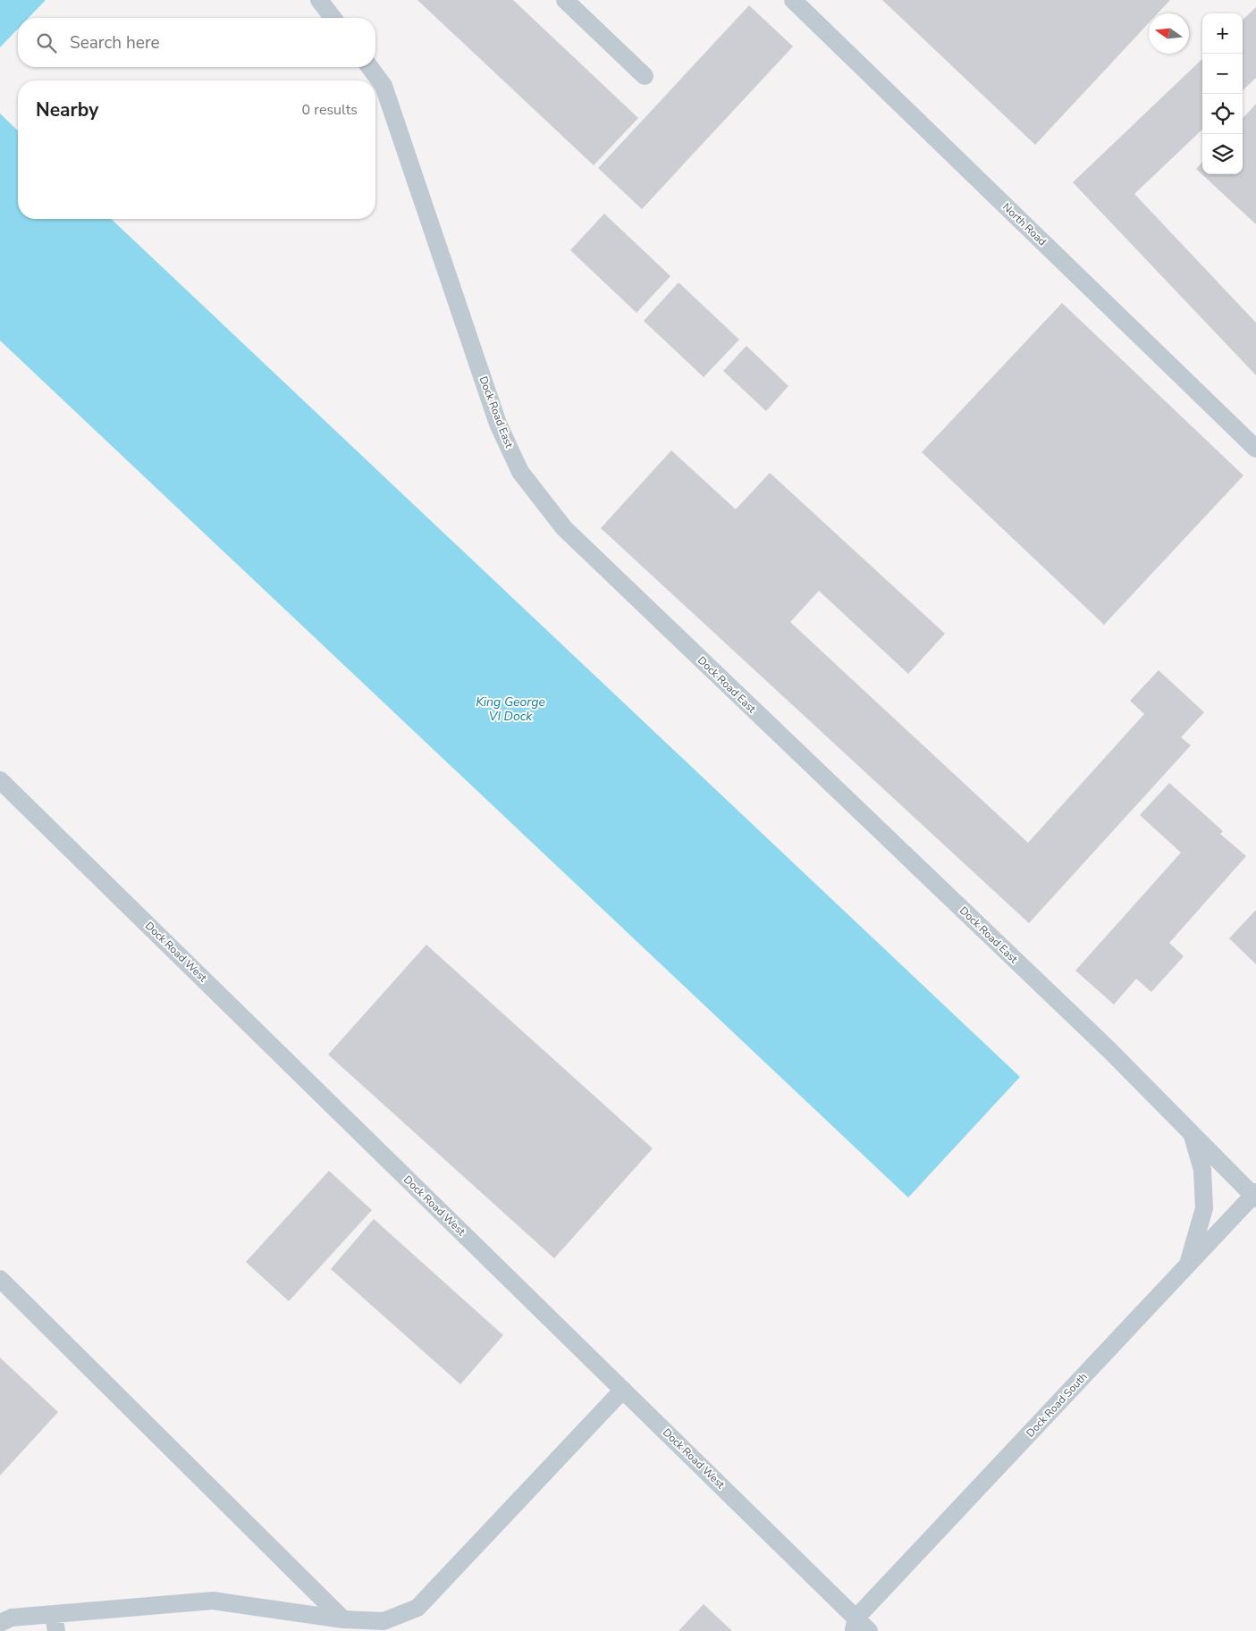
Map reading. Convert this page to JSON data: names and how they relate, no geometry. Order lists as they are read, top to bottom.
{
  "streets": {
    "lane": [
      "North Road",
      "Dock Road East",
      "Dock Road West",
      "Dock Road South"
    ]
  },
  "crossings": [
    ["Dock Road East", "Dock Road South"],
    ["Dock Road West", "Dock Road South"]
  ],
  "water": ["King George VI Dock"],
  "north": "left",
  "page": {
    "map_buttons": ["+", "−"],
    "search": "Search here",
    "heading": ["Nearby", "0 results"]
  }
}
